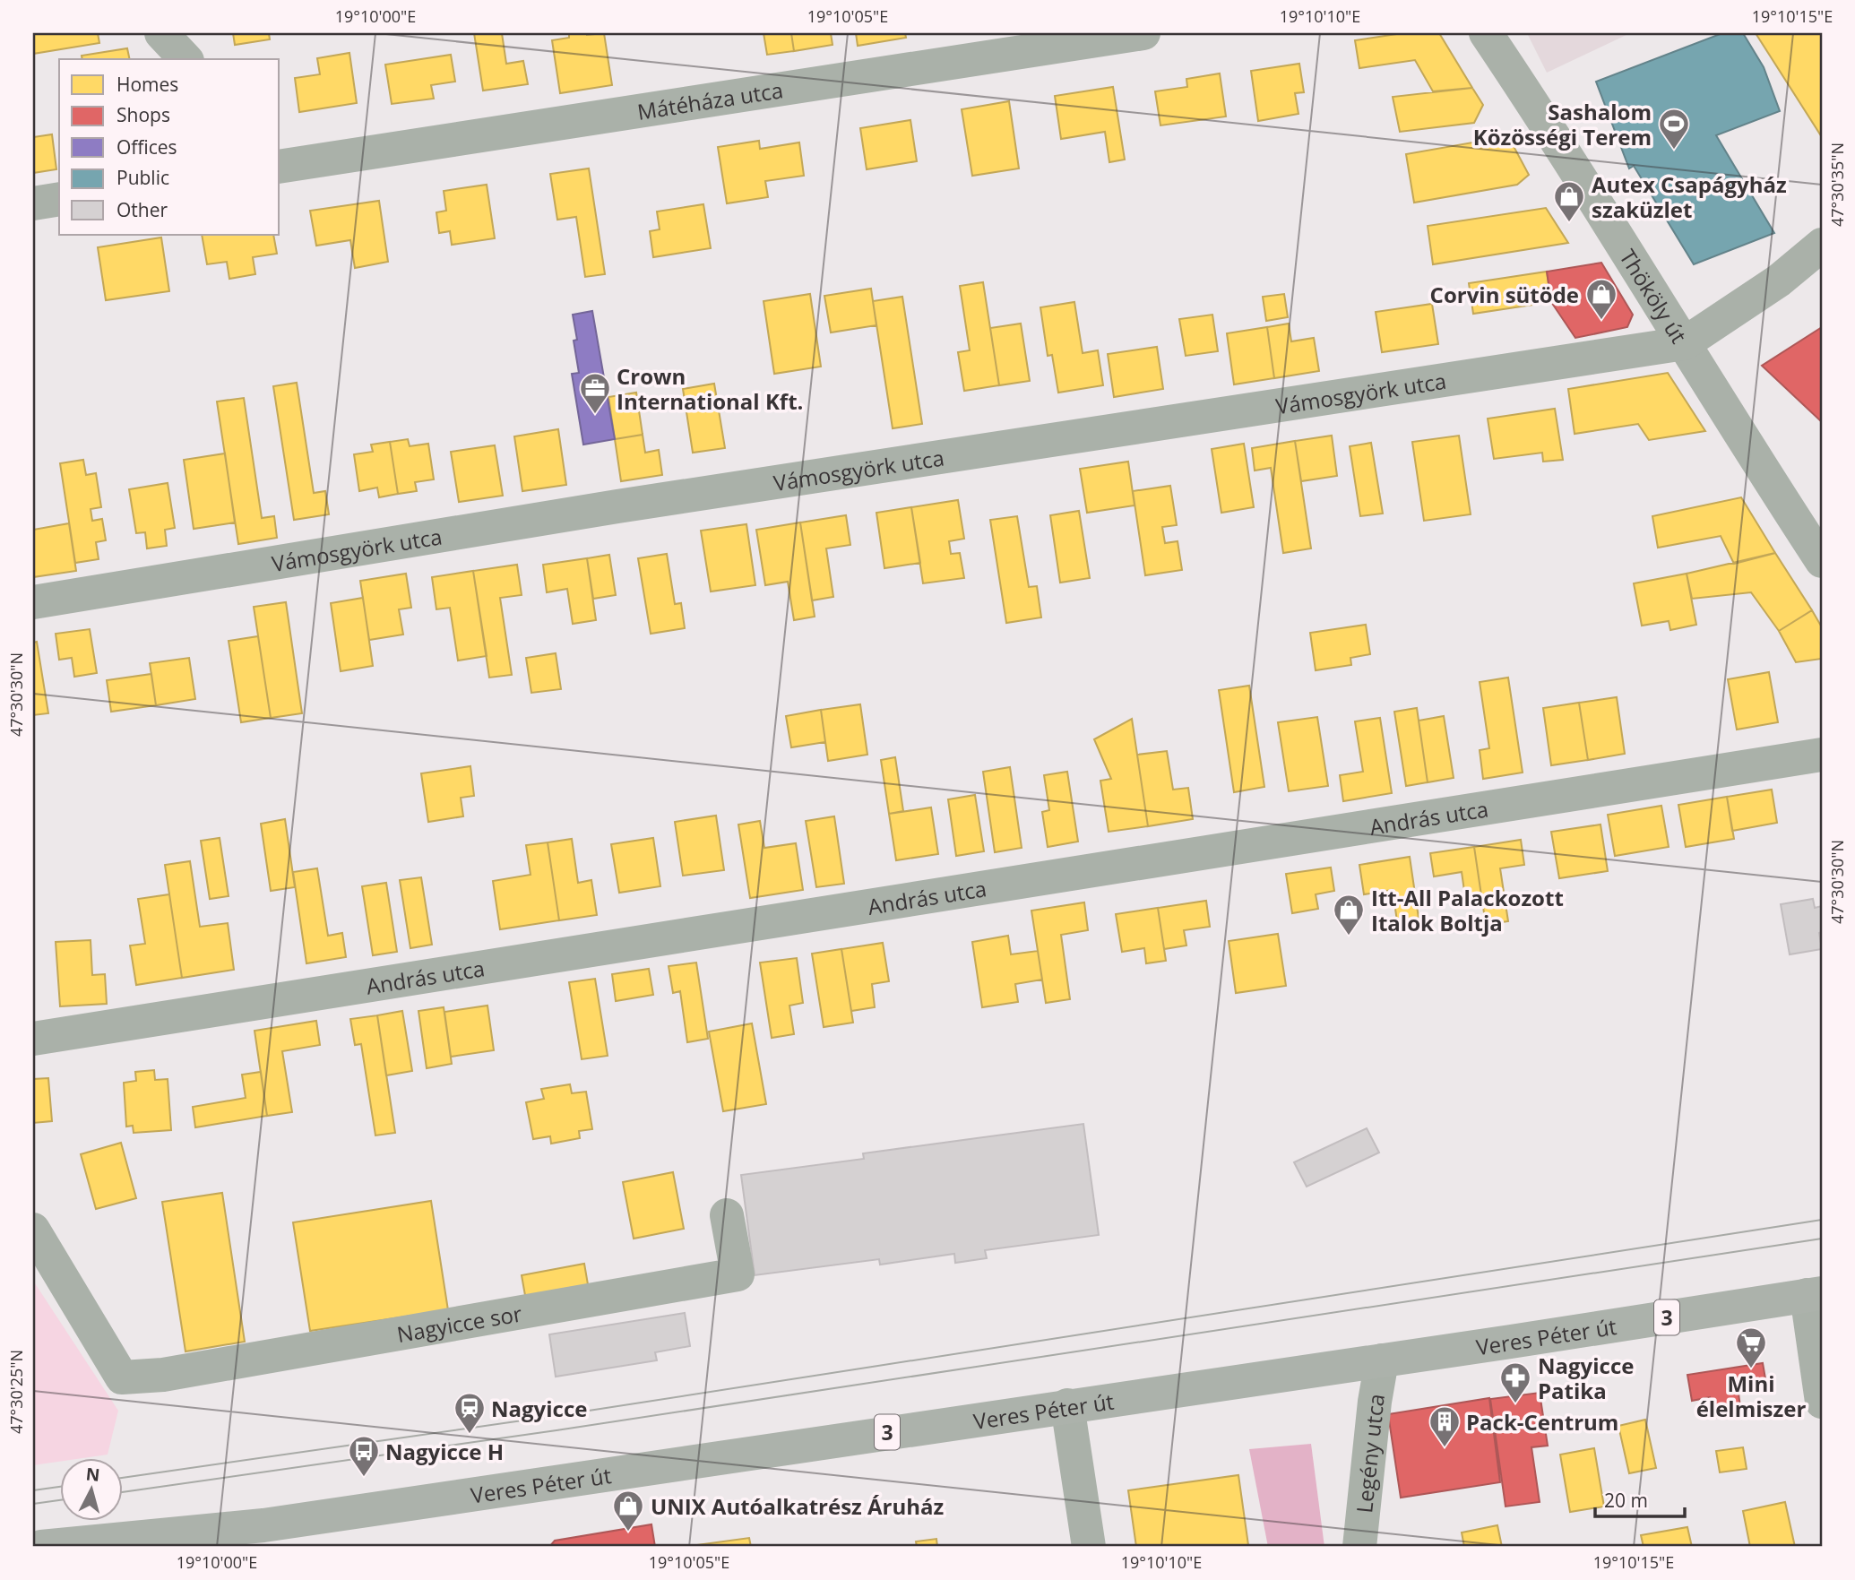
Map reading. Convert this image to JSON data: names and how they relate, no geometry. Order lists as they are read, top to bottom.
{
  "streets": {
    "main road": ["3", "Veres Péter út"],
    "street": [
      "Mátéháza utca",
      "Thököly út",
      "Vámosgyörk utca",
      "András utca",
      "Nagyicce sor",
      "Legény utca"
    ]
  },
  "crossings": [
    ["Thököly út", "Vámosgyörk utca"],
    ["3", "Veres Péter út"],
    ["Veres Péter út", "Legény utca"]
  ],
  "places": {
    "sports": ["Sashalom Közösségi Terem"],
    "shop": [
      "Autex Csapágyház szaküzlet",
      "Corvin sütöde",
      "Itt-All Palackozott Italok Boltja",
      "UNIX Autóalkatrész Áruház"
    ],
    "office": ["Crown International Kft."],
    "supermarket": ["Mini élelmiszer"],
    "pharmacy": ["Nagyicce Patika"],
    "station": ["Nagyicce"],
    "building": ["Pack-Centrum"],
    "bus stop": ["Nagyicce H"]
  },
  "legend": [
    "Homes",
    "Shops",
    "Offices",
    "Public",
    "Other"
  ],
  "scale_bar": "20 m",
  "north": "top",
  "coordinates": [
    "19°10'00\"E",
    "19°10'05\"E",
    "19°10'10\"E",
    "19°10'15\"E",
    "47°30'35\"N",
    "47°30'30\"N",
    "47°30'25\"N"
  ]
}
